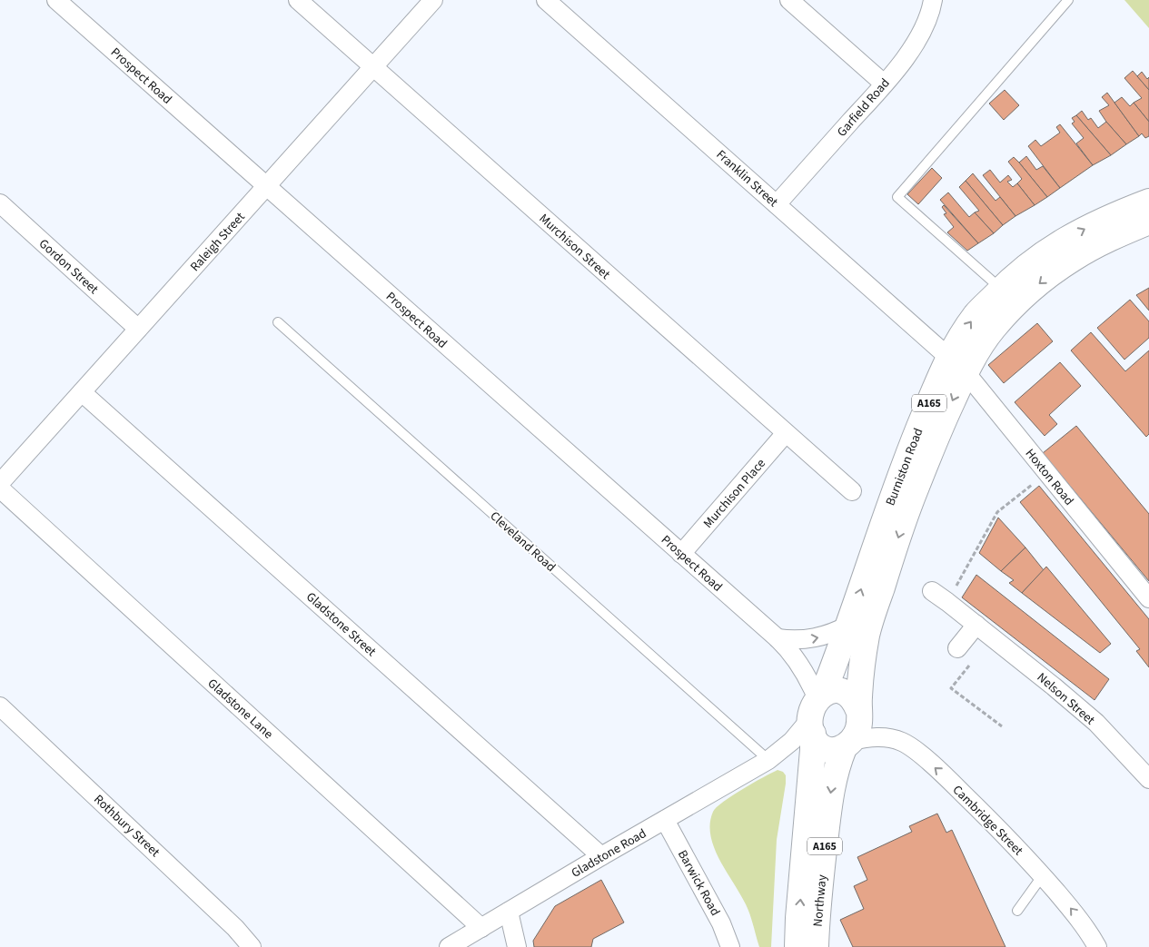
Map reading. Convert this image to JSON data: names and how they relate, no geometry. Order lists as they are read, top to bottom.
{
  "streets": {
    "main road": ["A165", "Burniston Road", "Northway"],
    "street": [
      "Prospect Road",
      "Garfield Road",
      "Franklin Street",
      "Raleigh Street",
      "Murchison Street",
      "Gordon Street",
      "Hoxton Road",
      "Murchison Place",
      "Gladstone Street",
      "Nelson Street",
      "Gladstone Lane",
      "Cambridge Street",
      "Rothbury Street",
      "Gladstone Road",
      "Barwick Road"
    ],
    "lane": ["Cleveland Road"]
  },
  "crossings": [
    ["Prospect Road", "Raleigh Street"],
    ["Prospect Road", "Burniston Road"],
    ["Prospect Road", "Murchison Place"],
    ["Prospect Road", "Cambridge Street"],
    ["Prospect Road", "Gladstone Road"],
    ["Prospect Road", "Northway"],
    ["Garfield Road", "Franklin Street"],
    ["Franklin Street", "Burniston Road"],
    ["Franklin Street", "Hoxton Road"],
    ["Raleigh Street", "Murchison Street"],
    ["Raleigh Street", "Gordon Street"],
    ["Raleigh Street", "Gladstone Street"],
    ["Murchison Street", "Murchison Place"],
    ["Burniston Road", "Hoxton Road"],
    ["Burniston Road", "Cambridge Street"],
    ["Burniston Road", "Gladstone Road"],
    ["Burniston Road", "Northway"],
    ["Cleveland Road", "Gladstone Road"],
    ["Gladstone Street", "Gladstone Road"],
    ["Gladstone Lane", "Gladstone Road"],
    ["Cambridge Street", "Gladstone Road"],
    ["Cambridge Street", "Northway"],
    ["Gladstone Road", "Barwick Road"],
    ["Gladstone Road", "Northway"]
  ],
  "one_way": ["Cambridge Street"]
}
